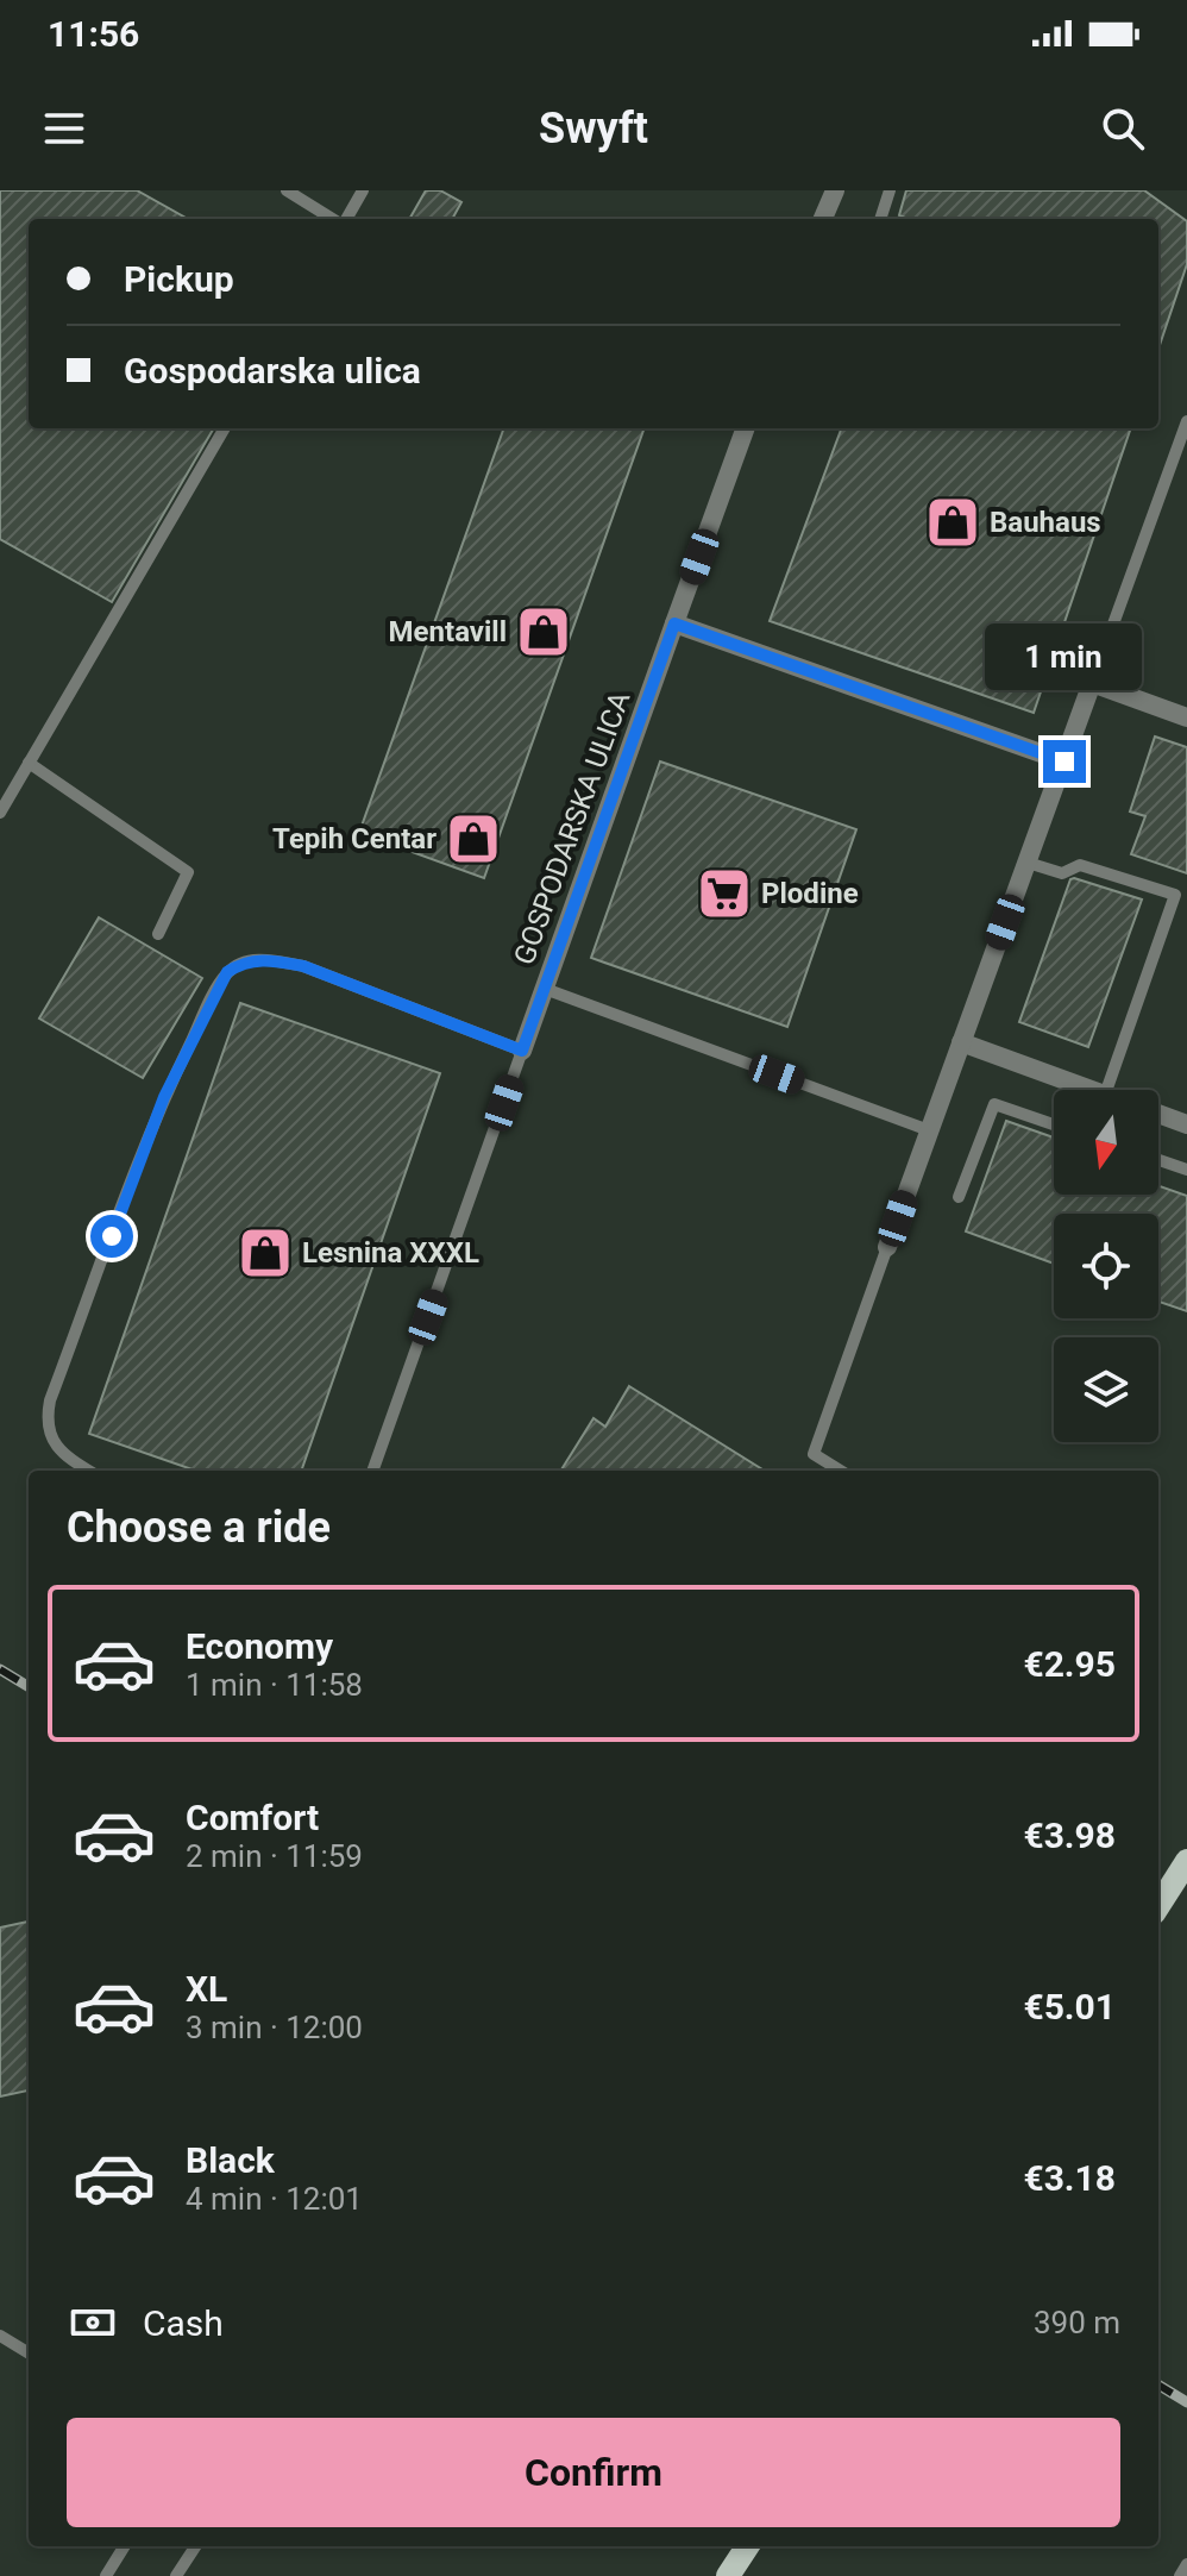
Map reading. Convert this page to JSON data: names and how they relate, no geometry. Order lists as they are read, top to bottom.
{
  "streets": {
    "street": ["GOSPODARSKA ULICA"]
  },
  "places": {
    "shop": [
      "Bauhaus",
      "Mentavill",
      "Tepih Centar",
      "Lesnina XXXL"
    ],
    "supermarket": ["Plodine"]
  },
  "north": "bottom",
  "page": {
    "status": "11:56",
    "header": "Swyft",
    "banner": ["Pickup", "Gospodarska ulica"],
    "bubble": "1 min",
    "heading": "Choose a ride",
    "list": [
      {
        "name": "Economy",
        "note": "1 min · 11:58",
        "value": "€2.95"
      },
      {
        "name": "Comfort",
        "note": "2 min · 11:59",
        "value": "€3.98"
      },
      {
        "name": "XL",
        "note": "3 min · 12:00",
        "value": "€5.01"
      },
      {
        "name": "Black",
        "note": "4 min · 12:01",
        "value": "€3.18"
      }
    ],
    "pay": ["Cash", "390 m"],
    "buttons": "Confirm"
  }
}
